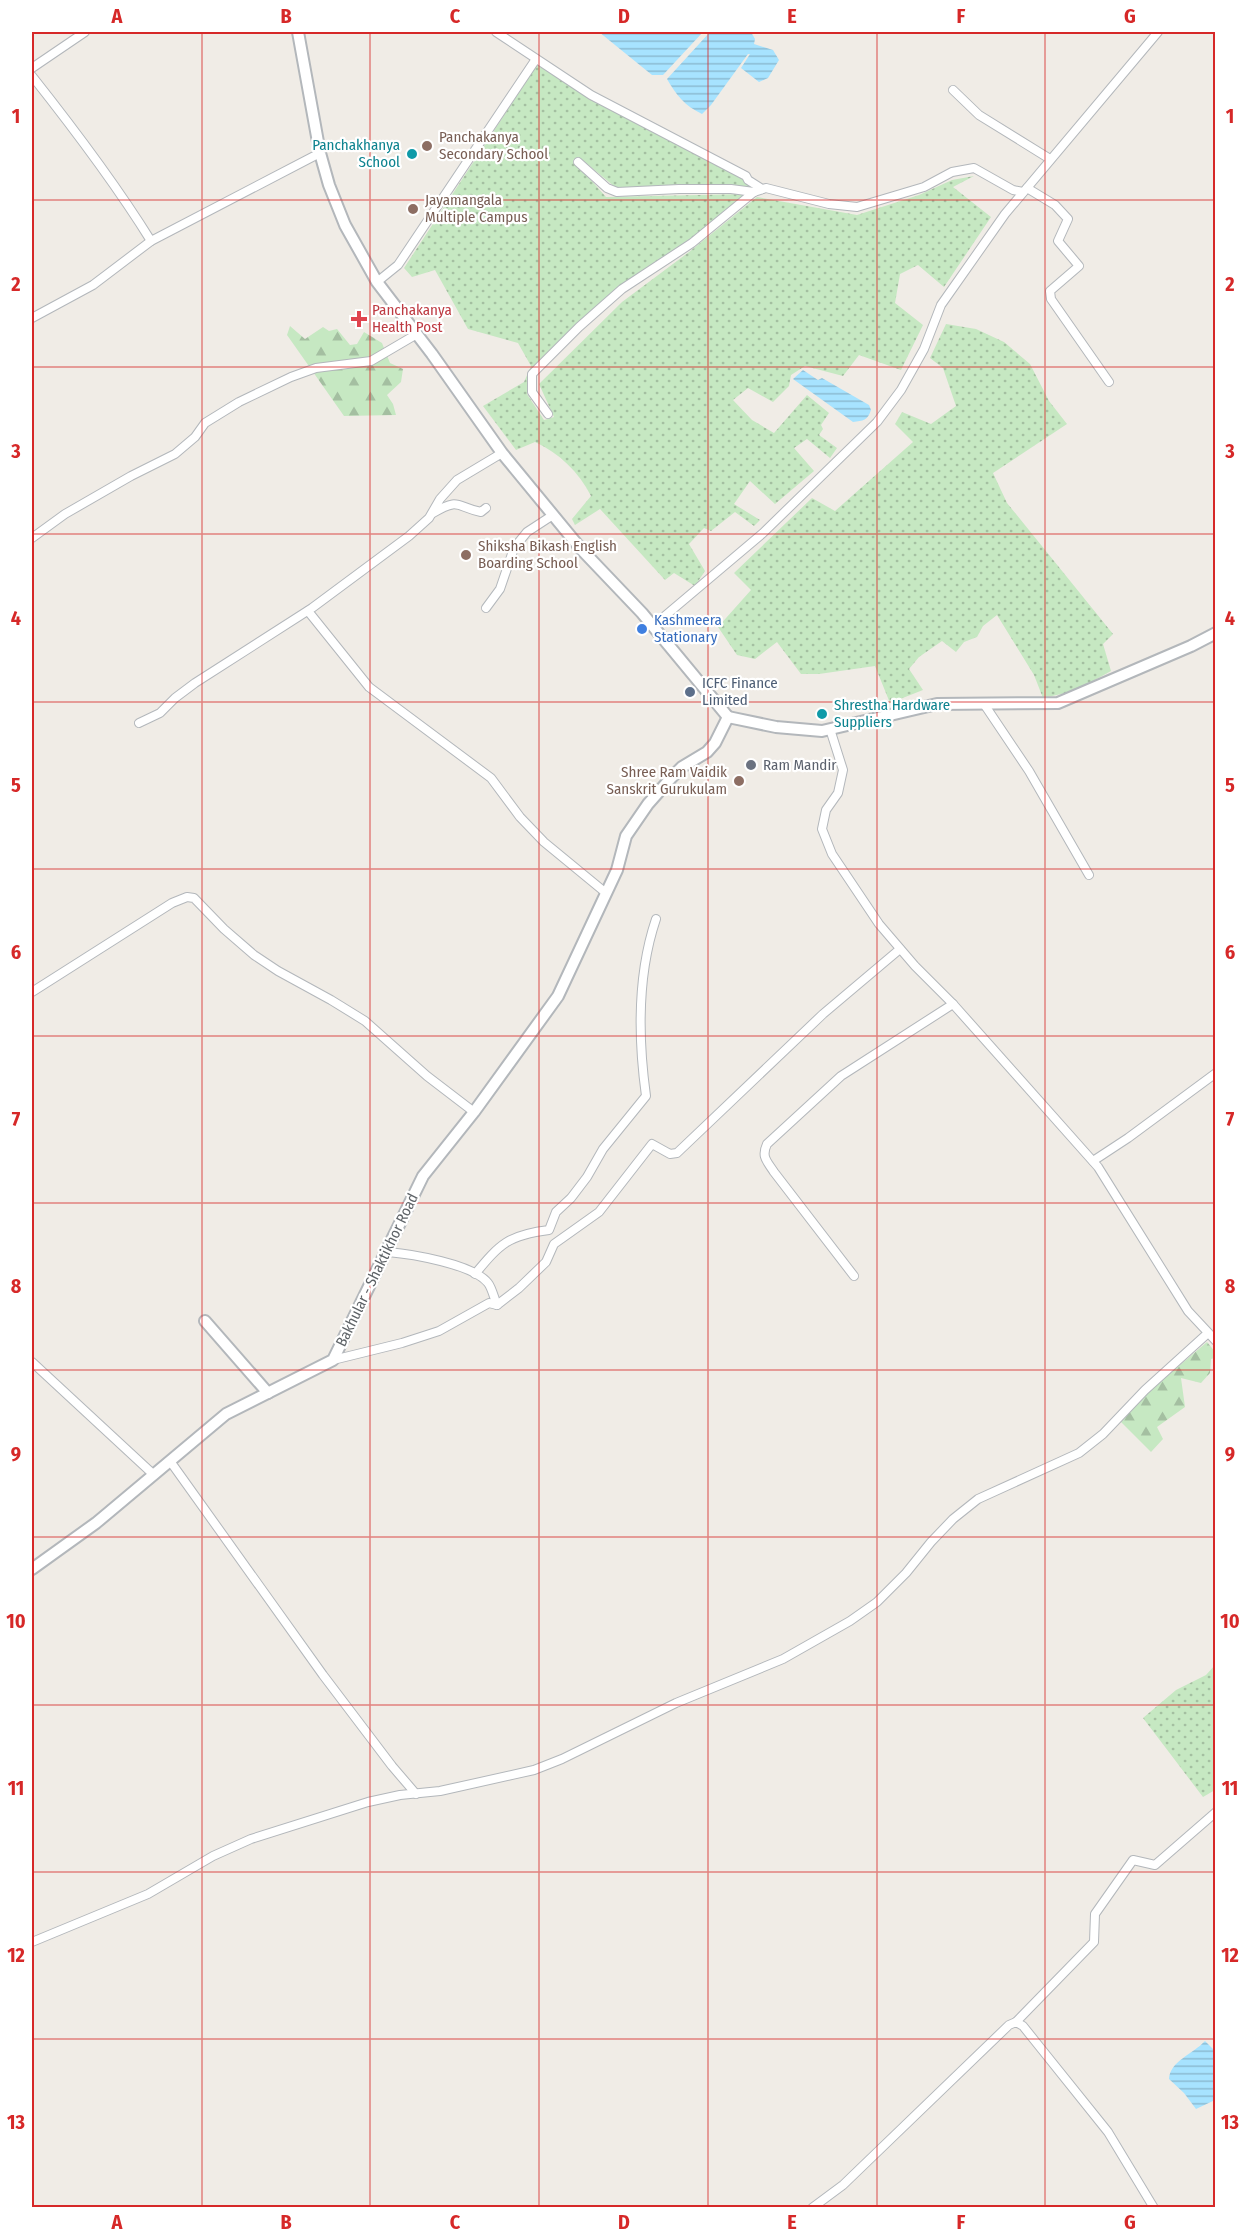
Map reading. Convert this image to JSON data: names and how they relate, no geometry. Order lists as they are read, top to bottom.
{
  "streets": {
    "street": ["Bakhular - Shaktikhor Road"]
  },
  "places": {
    "other": [
      "Panchakanya Secondary School",
      "Panchakhanya School",
      "Jayamangala Multiple Campus",
      "Shiksha Bikash English Boarding School",
      "Kashmeera Stationary",
      "ICFC Finance Limited",
      "Shrestha Hardware Suppliers",
      "Ram Mandir",
      "Shree Ram Vaidik Sanskrit Gurukulam"
    ],
    "health": ["Panchakanya Health Post"]
  },
  "grid": {
    "columns": [
      "A",
      "B",
      "C",
      "D",
      "E",
      "F",
      "G"
    ],
    "rows": [
      "1",
      "2",
      "3",
      "4",
      "5",
      "6",
      "7",
      "8",
      "9",
      "10",
      "11",
      "12",
      "13"
    ]
  }
}
